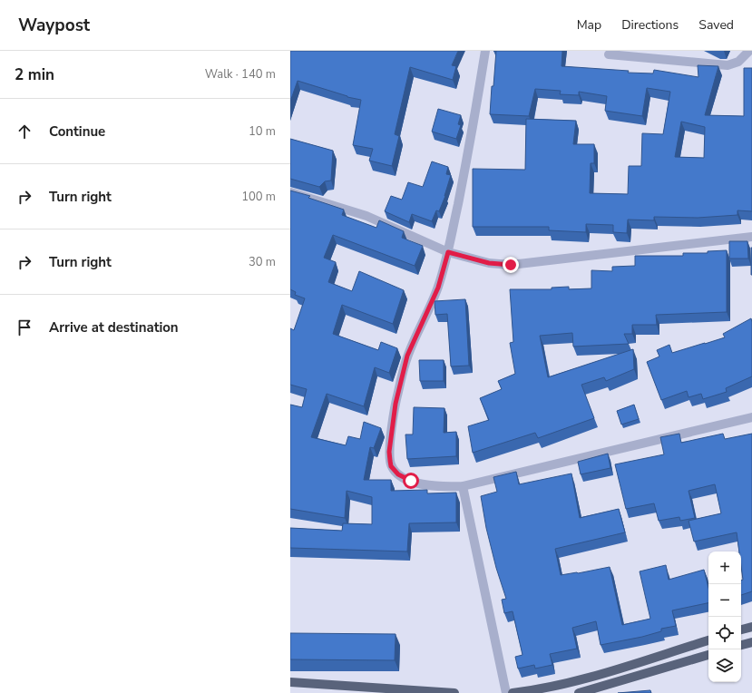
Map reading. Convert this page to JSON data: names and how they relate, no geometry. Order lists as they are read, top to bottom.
{
  "page": {
    "header": "Waypost",
    "nav": ["Map", "Directions", "Saved"],
    "heading": ["2 min", "Walk · 140 m"],
    "list": [
      ["Continue", "10 m"],
      ["Turn right", "100 m"],
      ["Turn right", "30 m"],
      "Arrive at destination"
    ],
    "map_buttons": ["+", "−"]
  }
}
